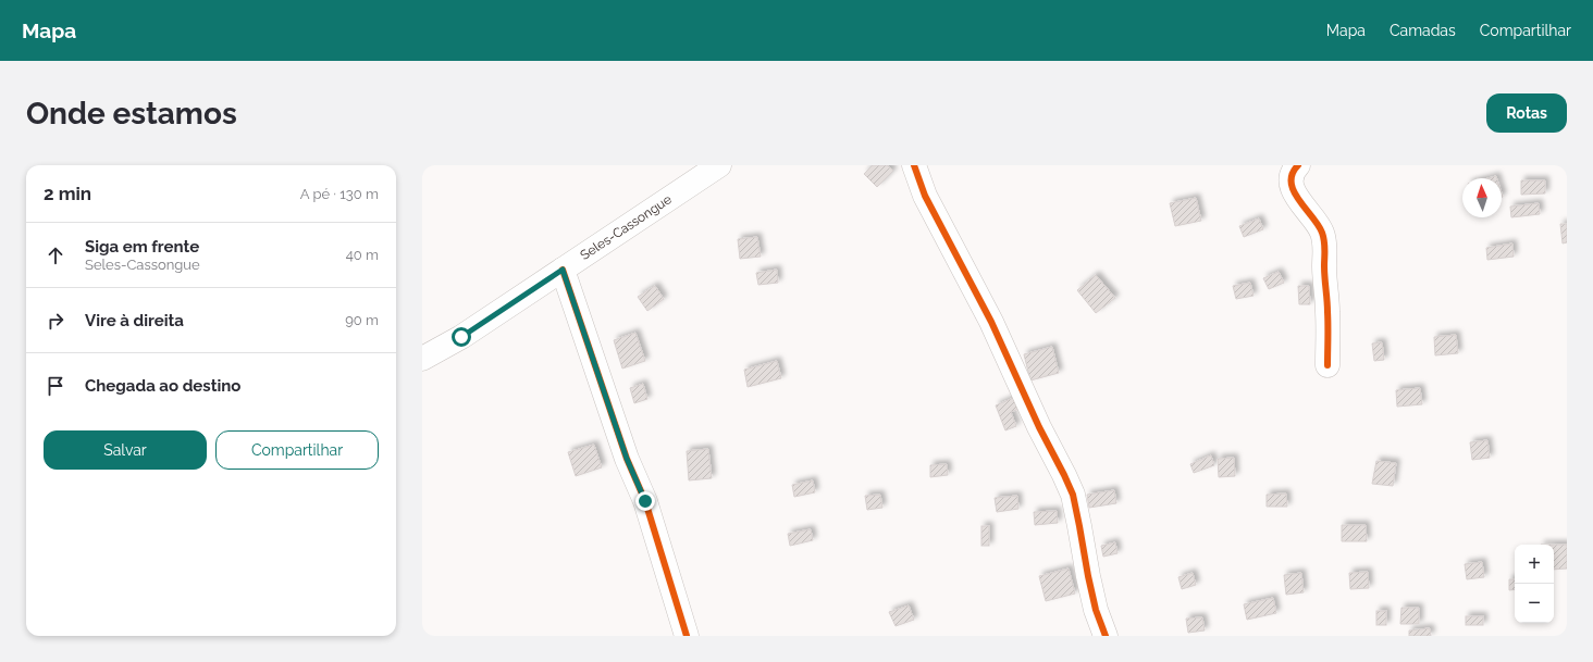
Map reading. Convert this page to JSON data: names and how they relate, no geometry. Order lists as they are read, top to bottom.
{
  "streets": {
    "street": ["Seles-Cassongue"]
  },
  "north": "top",
  "page": {
    "header": "Mapa",
    "nav": ["Mapa", "Camadas", "Compartilhar"],
    "buttons": [
      "Rotas",
      ["Salvar", "Compartilhar"]
    ],
    "title": "Onde estamos",
    "heading": ["2 min", "A pé · 130 m"],
    "list": [
      ["Siga em frente", "Seles-Cassongue", "40 m"],
      ["Vire à direita", "90 m"],
      "Chegada ao destino"
    ],
    "map_buttons": ["+", "−"]
  }
}
